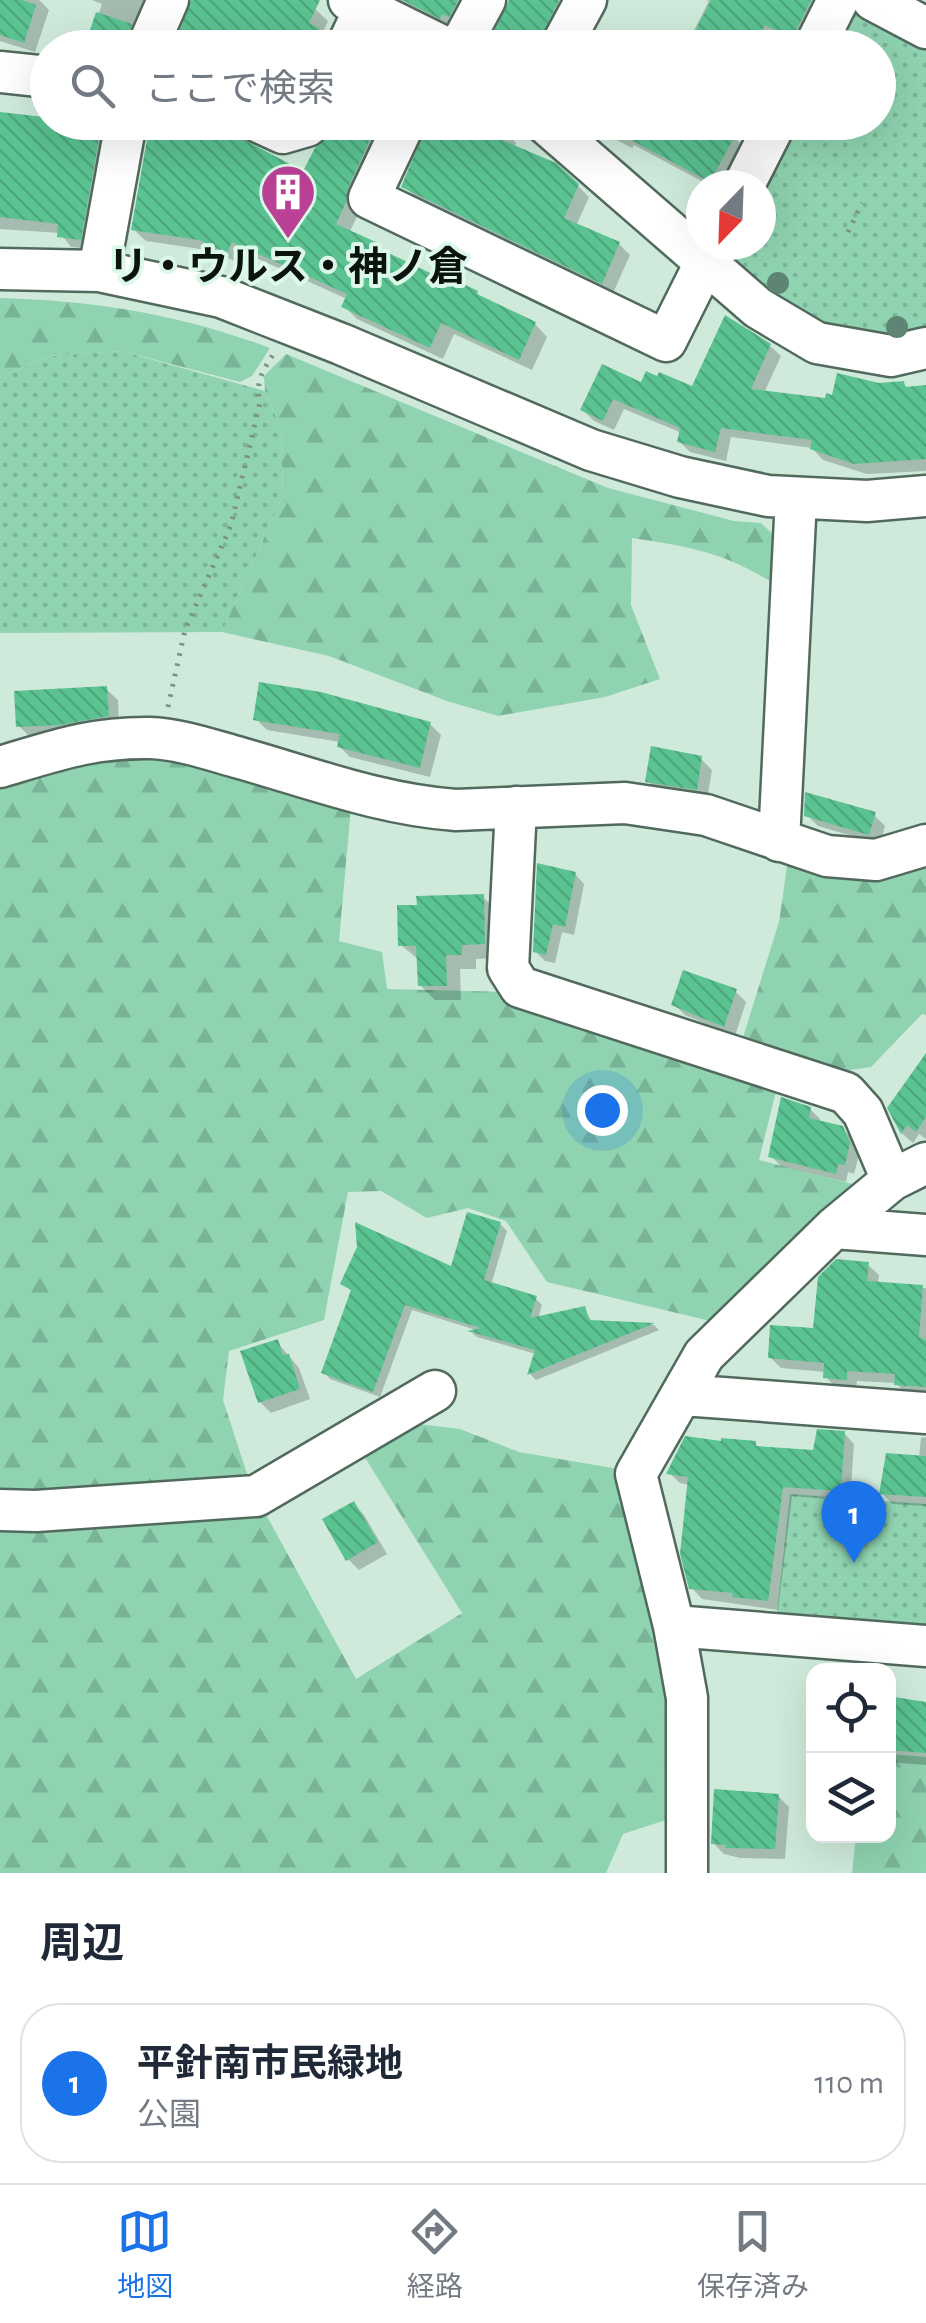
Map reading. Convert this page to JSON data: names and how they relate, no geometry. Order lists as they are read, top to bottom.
{
  "places": {
    "building": ["リ・ウルス・神ノ倉"]
  },
  "north": "bottom left",
  "page": {
    "search": "ここで検索",
    "pins": "1",
    "heading": "周辺",
    "list": [
      {
        "mark": "1",
        "name": "平針南市民緑地",
        "note": "公園",
        "value": "110 m"
      }
    ],
    "nav": ["地図", "経路", "保存済み"]
  }
}
